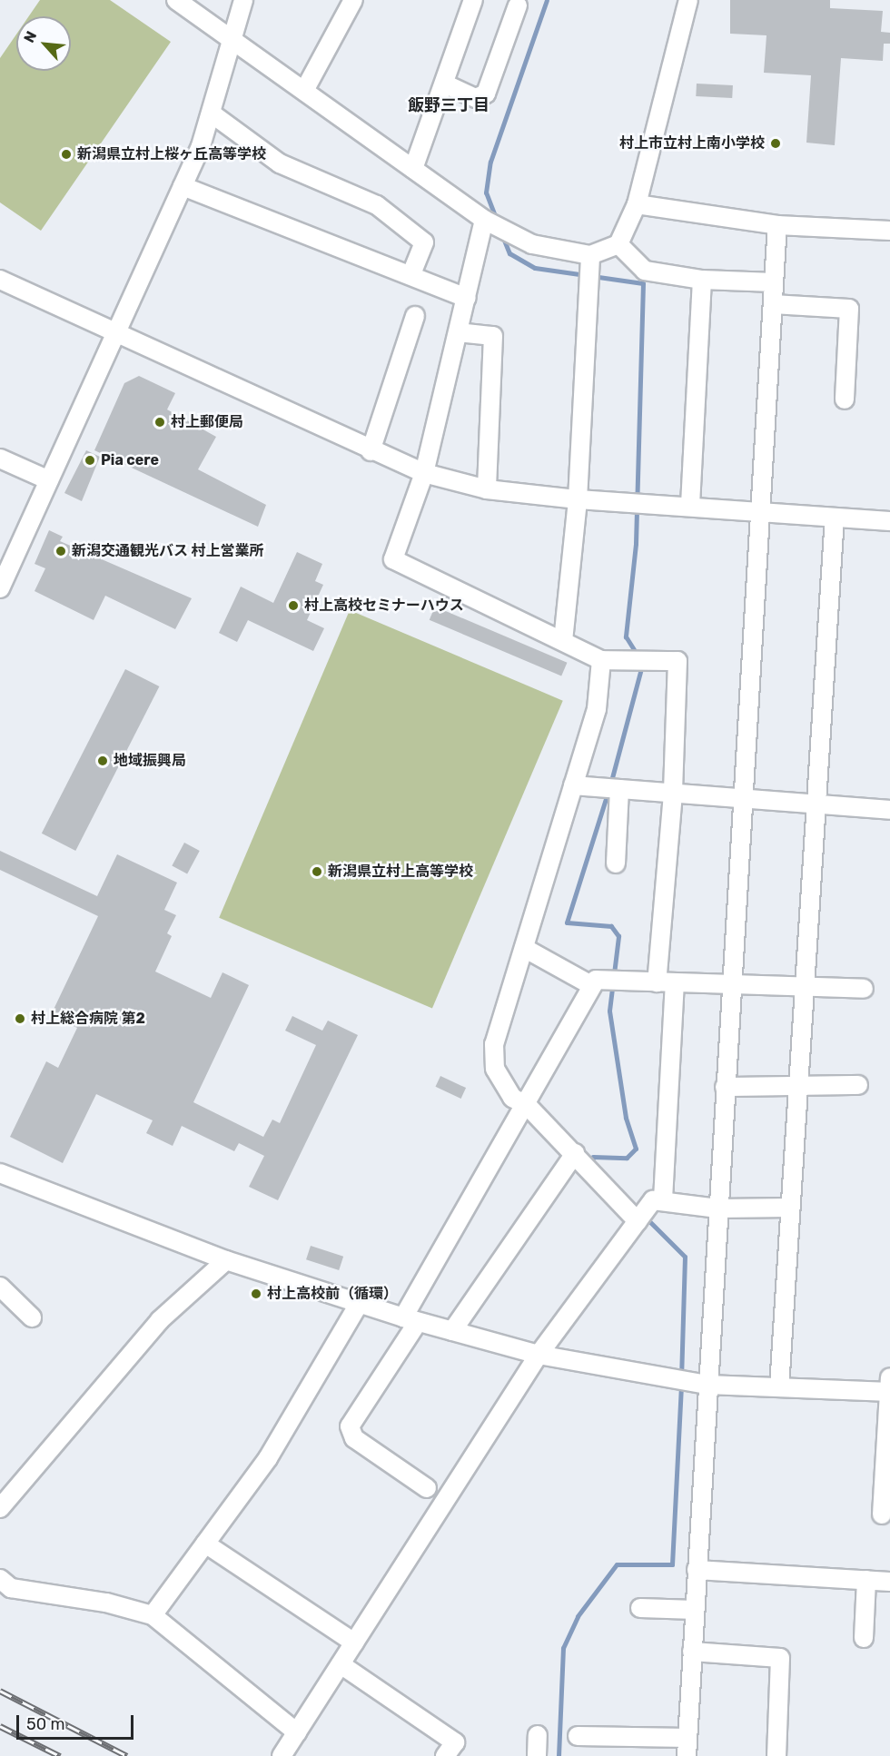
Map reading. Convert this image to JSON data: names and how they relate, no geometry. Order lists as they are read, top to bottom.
{
  "districts": ["飯野三丁目"],
  "places": [
    "村上市立村上南小学校",
    "新潟県立村上桜ヶ丘高等学校",
    "村上郵便局",
    "Pia cere",
    "新潟交通観光バス 村上営業所",
    "村上高校セミナーハウス",
    "地域振興局",
    "新潟県立村上高等学校",
    "村上総合病院 第2",
    "村上高校前（循環）"
  ],
  "scale_bar": "50 m",
  "north": "top left"
}
